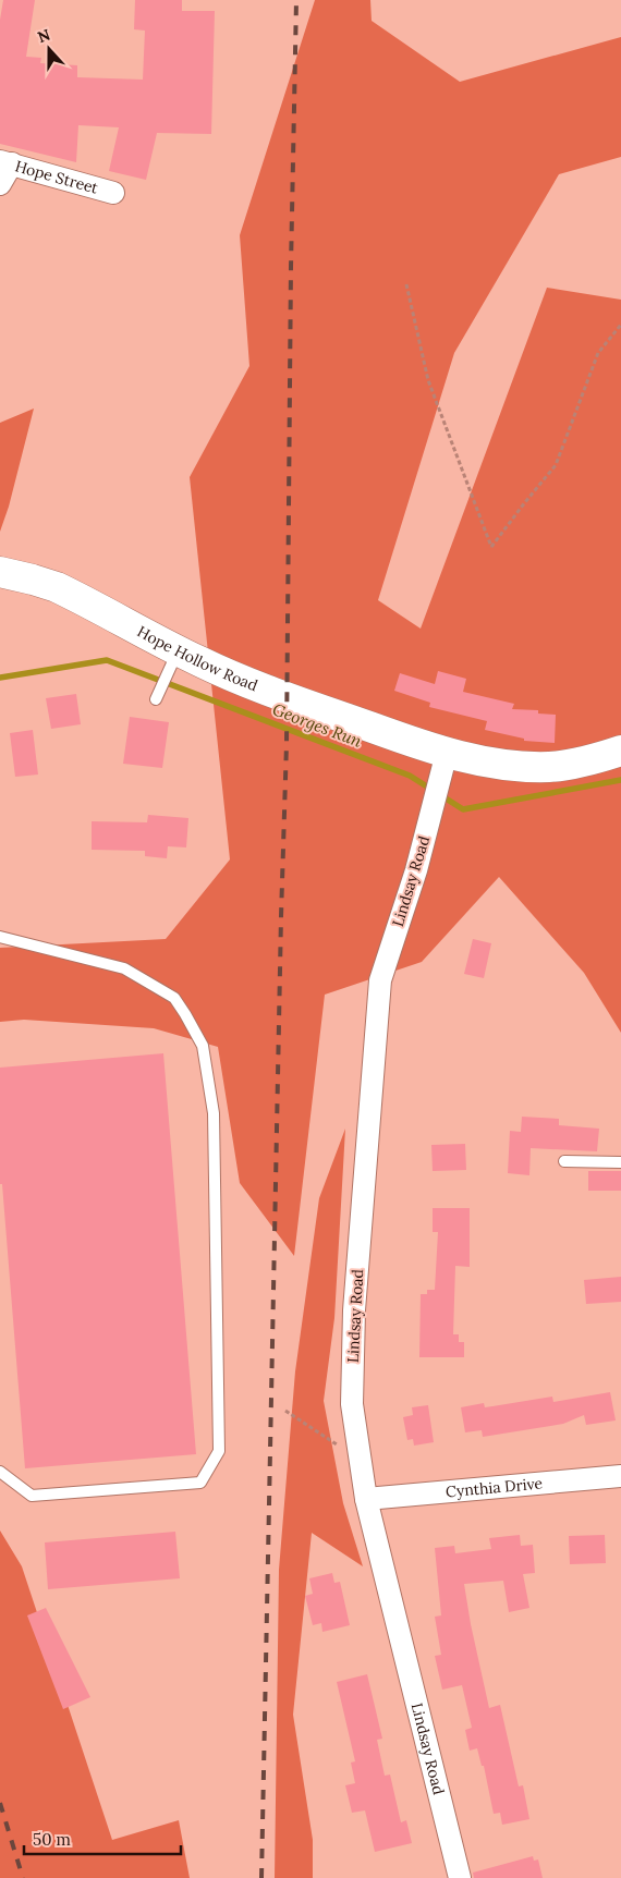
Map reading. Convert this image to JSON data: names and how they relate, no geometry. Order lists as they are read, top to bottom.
{
  "streets": {
    "main road": ["Hope Hollow Road"],
    "street": ["Hope Street", "Lindsay Road", "Cynthia Drive"]
  },
  "crossings": [
    ["Hope Hollow Road", "Lindsay Road"],
    ["Lindsay Road", "Cynthia Drive"]
  ],
  "water": ["Georges Run"],
  "scale_bar": "50 m",
  "north": "top"
}
